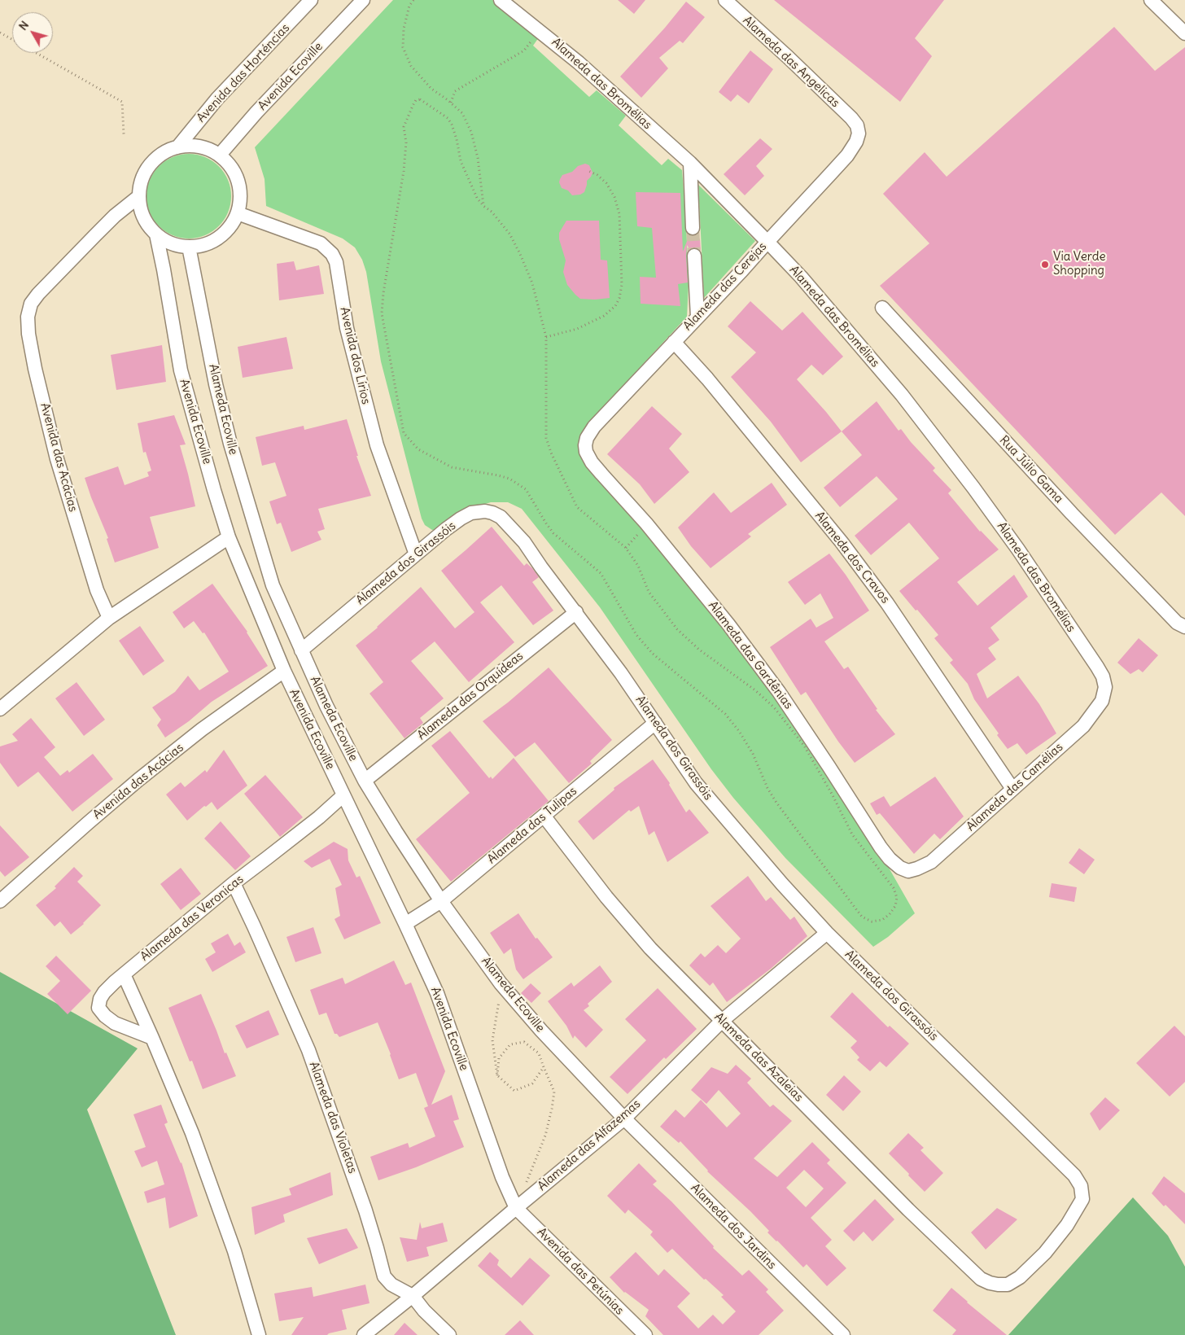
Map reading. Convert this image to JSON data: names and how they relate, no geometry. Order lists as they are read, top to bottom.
{
  "streets": {
    "street": [
      "Alameda das Angelicas",
      "Avenida das Horténcias",
      "Avenida Ecoville",
      "Alameda das Bromélias",
      "Alameda das Cerejas",
      "Avenida dos Lírios",
      "Alameda Ecoville",
      "Avenida das Acácias",
      "Rua Júlio Gama",
      "Alameda dos Cravos",
      "Alameda dos Girassóis",
      "Alameda das Gardênias",
      "Alameda das Orquídeas",
      "Alameda das Camélias",
      "Alameda das Tulipas",
      "Alameda das Veronicas",
      "Alameda das Azaleias",
      "Alameda das Violetas",
      "Alameda das Alfazemas",
      "Alameda dos Jardins",
      "Avenida das Petúnias"
    ]
  },
  "crossings": [
    ["Alameda das Angelicas", "Alameda das Cerejas"],
    ["Avenida das Horténcias", "Avenida Ecoville"],
    ["Avenida das Horténcias", "Avenida dos Lírios"],
    ["Avenida das Horténcias", "Alameda Ecoville"],
    ["Avenida das Horténcias", "Avenida das Acácias"],
    ["Avenida Ecoville", "Avenida dos Lírios"],
    ["Avenida Ecoville", "Alameda Ecoville"],
    ["Avenida Ecoville", "Avenida das Acácias"],
    ["Avenida Ecoville", "Alameda das Tulipas"],
    ["Avenida Ecoville", "Alameda das Veronicas"],
    ["Avenida Ecoville", "Alameda das Alfazemas"],
    ["Avenida Ecoville", "Avenida das Petúnias"],
    ["Alameda das Bromélias", "Alameda das Cerejas"],
    ["Alameda das Bromélias", "Alameda das Camélias"],
    ["Alameda das Cerejas", "Alameda dos Cravos"],
    ["Alameda das Cerejas", "Alameda das Gardênias"],
    ["Avenida dos Lírios", "Alameda Ecoville"],
    ["Avenida dos Lírios", "Avenida das Acácias"],
    ["Avenida dos Lírios", "Alameda dos Girassóis"],
    ["Alameda Ecoville", "Avenida das Acácias"],
    ["Alameda Ecoville", "Alameda dos Girassóis"],
    ["Alameda Ecoville", "Alameda das Orquídeas"],
    ["Alameda Ecoville", "Alameda das Tulipas"],
    ["Alameda Ecoville", "Alameda das Alfazemas"],
    ["Alameda Ecoville", "Alameda dos Jardins"],
    ["Alameda dos Cravos", "Alameda das Camélias"],
    ["Alameda dos Girassóis", "Alameda das Orquídeas"],
    ["Alameda dos Girassóis", "Alameda das Tulipas"],
    ["Alameda dos Girassóis", "Alameda das Azaleias"],
    ["Alameda dos Girassóis", "Alameda das Alfazemas"],
    ["Alameda das Gardênias", "Alameda das Camélias"],
    ["Alameda das Tulipas", "Alameda das Azaleias"],
    ["Alameda das Veronicas", "Alameda das Violetas"],
    ["Alameda das Azaleias", "Alameda das Alfazemas"],
    ["Alameda das Violetas", "Alameda das Alfazemas"],
    ["Alameda das Alfazemas", "Alameda dos Jardins"],
    ["Alameda das Alfazemas", "Avenida das Petúnias"]
  ],
  "places": ["Via Verde Shopping"],
  "north": "top left"
}
